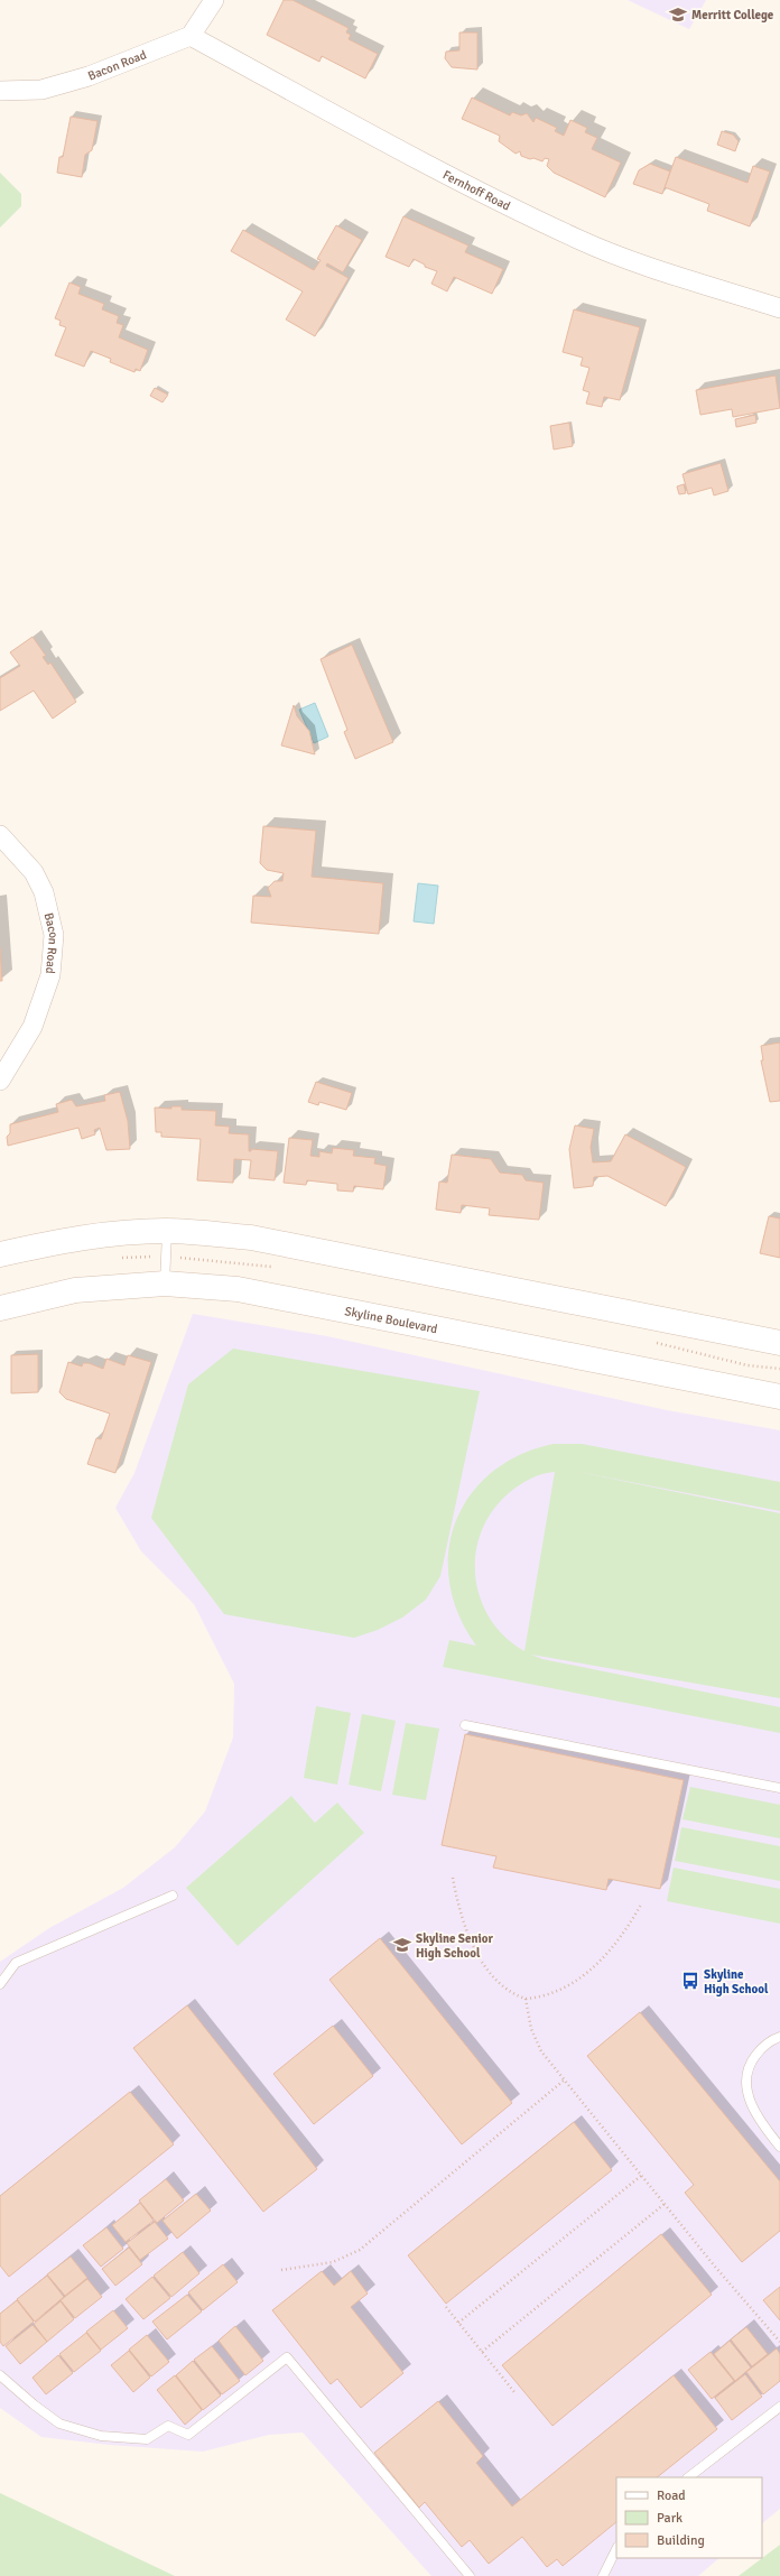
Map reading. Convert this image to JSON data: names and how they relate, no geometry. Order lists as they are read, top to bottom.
{
  "streets": {
    "main road": ["Skyline Boulevard"],
    "street": ["Bacon Road", "Fernhoff Road"]
  },
  "crossings": [
    ["Bacon Road", "Fernhoff Road"]
  ],
  "places": {
    "school or university": ["Merritt College", "Skyline Senior High School"],
    "bus stop": ["Skyline High School"]
  },
  "legend": ["Road", "Park", "Building"]
}
